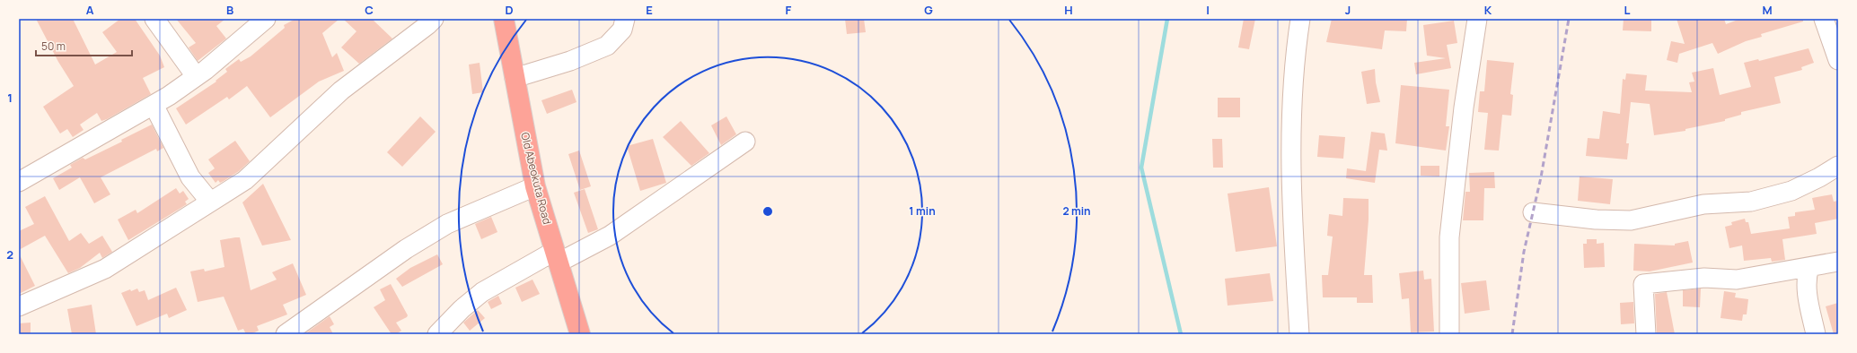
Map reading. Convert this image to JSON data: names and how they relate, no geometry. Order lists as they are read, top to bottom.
{
  "streets": {
    "highway": ["Old Abeokuta Road"]
  },
  "scale_bar": "50 m",
  "grid": {
    "columns": [
      "A",
      "B",
      "C",
      "D",
      "E",
      "F",
      "G",
      "H",
      "I",
      "J",
      "K",
      "L",
      "M"
    ],
    "rows": ["1", "2"]
  },
  "rings": ["1 min", "2 min"]
}
